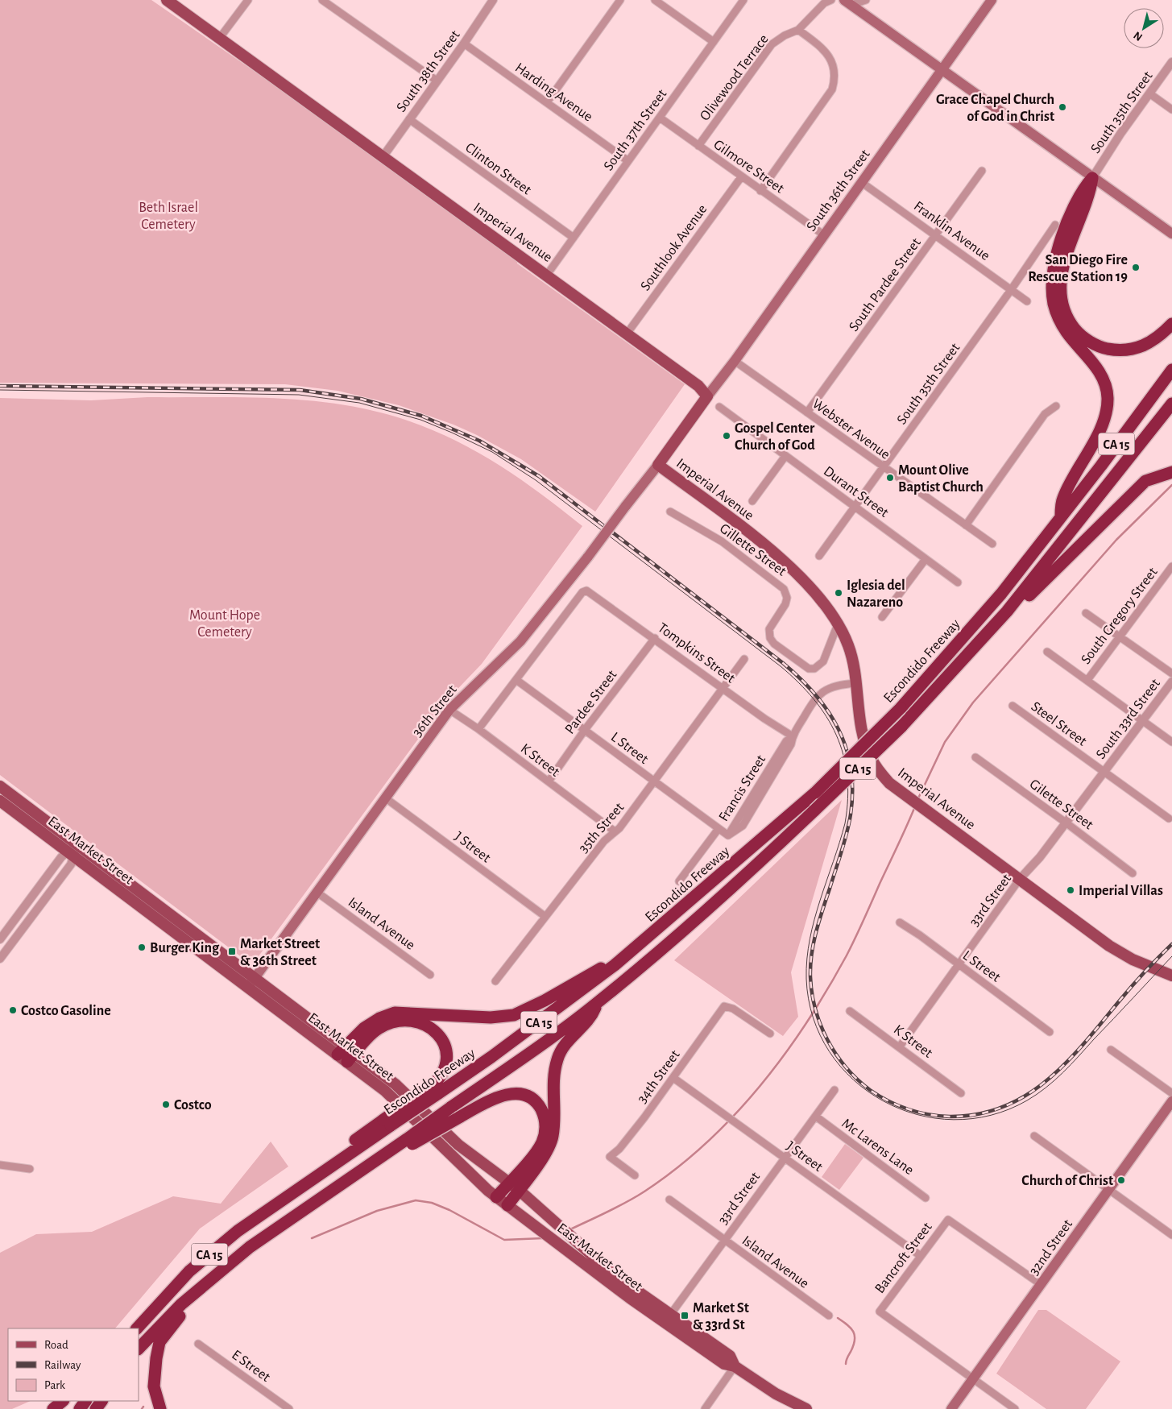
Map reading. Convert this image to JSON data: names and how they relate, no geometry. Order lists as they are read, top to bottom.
{
  "streets": {
    "highway": ["CA 15", "Escondido Freeway"],
    "main road": [
      "South 36th Street",
      "Imperial Avenue",
      "36th Street",
      "East Market Street",
      "32nd Street"
    ],
    "street": [
      "South 38th Street",
      "Olivewood Terrace",
      "Harding Avenue",
      "South 35th Street",
      "South 37th Street",
      "Gilmore Street",
      "Clinton Street",
      "Franklin Avenue",
      "Southlook Avenue",
      "South Pardee Street",
      "Webster Avenue",
      "Durant Street",
      "Gillette Street",
      "South Gregory Street",
      "Tompkins Street",
      "Pardee Street",
      "South 33rd Street",
      "Steel Street",
      "L Street",
      "K Street",
      "Francis Street",
      "Gilette Street",
      "35th Street",
      "J Street",
      "33rd Street",
      "Island Avenue",
      "34th Street",
      "Mc Larens Lane",
      "Bancroft Street",
      "E Street"
    ]
  },
  "crossings": [
    ["South 38th Street", "Harding Avenue"],
    ["South 38th Street", "Clinton Street"],
    ["South 38th Street", "Imperial Avenue"],
    ["Olivewood Terrace", "Gilmore Street"],
    ["Harding Avenue", "South 37th Street"],
    ["South 35th Street", "Franklin Avenue"],
    ["South 35th Street", "Webster Avenue"],
    ["South 35th Street", "Durant Street"],
    ["South 37th Street", "Gilmore Street"],
    ["South 37th Street", "Clinton Street"],
    ["South 37th Street", "Imperial Avenue"],
    ["Gilmore Street", "South 36th Street"],
    ["Gilmore Street", "Southlook Avenue"],
    ["South 36th Street", "Franklin Avenue"],
    ["South 36th Street", "Imperial Avenue"],
    ["South 36th Street", "Webster Avenue"],
    ["Franklin Avenue", "South Pardee Street"],
    ["Imperial Avenue", "Southlook Avenue"],
    ["Imperial Avenue", "Gillette Street"],
    ["Imperial Avenue", "36th Street"],
    ["Imperial Avenue", "Francis Street"],
    ["Imperial Avenue", "33rd Street"],
    ["South Pardee Street", "Webster Avenue"],
    ["CA 15", "Escondido Freeway"],
    ["Tompkins Street", "Pardee Street"],
    ["Tompkins Street", "L Street"],
    ["Tompkins Street", "Francis Street"],
    ["Tompkins Street", "35th Street"],
    ["Pardee Street", "L Street"],
    ["Pardee Street", "K Street"],
    ["36th Street", "K Street"],
    ["36th Street", "J Street"],
    ["36th Street", "East Market Street"],
    ["36th Street", "Island Avenue"],
    ["South 33rd Street", "Steel Street"],
    ["South 33rd Street", "33rd Street"],
    ["Steel Street", "33rd Street"],
    ["L Street", "Francis Street"],
    ["L Street", "35th Street"],
    ["L Street", "33rd Street"],
    ["K Street", "35th Street"],
    ["K Street", "33rd Street"],
    ["Gilette Street", "33rd Street"],
    ["35th Street", "J Street"],
    ["J Street", "33rd Street"],
    ["J Street", "34th Street"],
    ["J Street", "Bancroft Street"],
    ["East Market Street", "33rd Street"],
    ["33rd Street", "Island Avenue"],
    ["33rd Street", "Mc Larens Lane"],
    ["32nd Street", "Bancroft Street"]
  ],
  "parks": ["Beth Israel Cemetery", "Mount Hope Cemetery"],
  "places": {
    "other": [
      "Grace Chapel Church of God in Christ",
      "San Diego Fire Rescue Station 19",
      "Gospel Center Church of God",
      "Mount Olive Baptist Church",
      "Iglesia del Nazareno",
      "Imperial Villas",
      "Burger King",
      "Costco Gasoline",
      "Costco",
      "Church of Christ"
    ],
    "transit": ["Market Street & 36th Street", "Market St & 33rd St"]
  },
  "legend": ["Road", "Railway", "Park"],
  "north": "bottom left"
}
